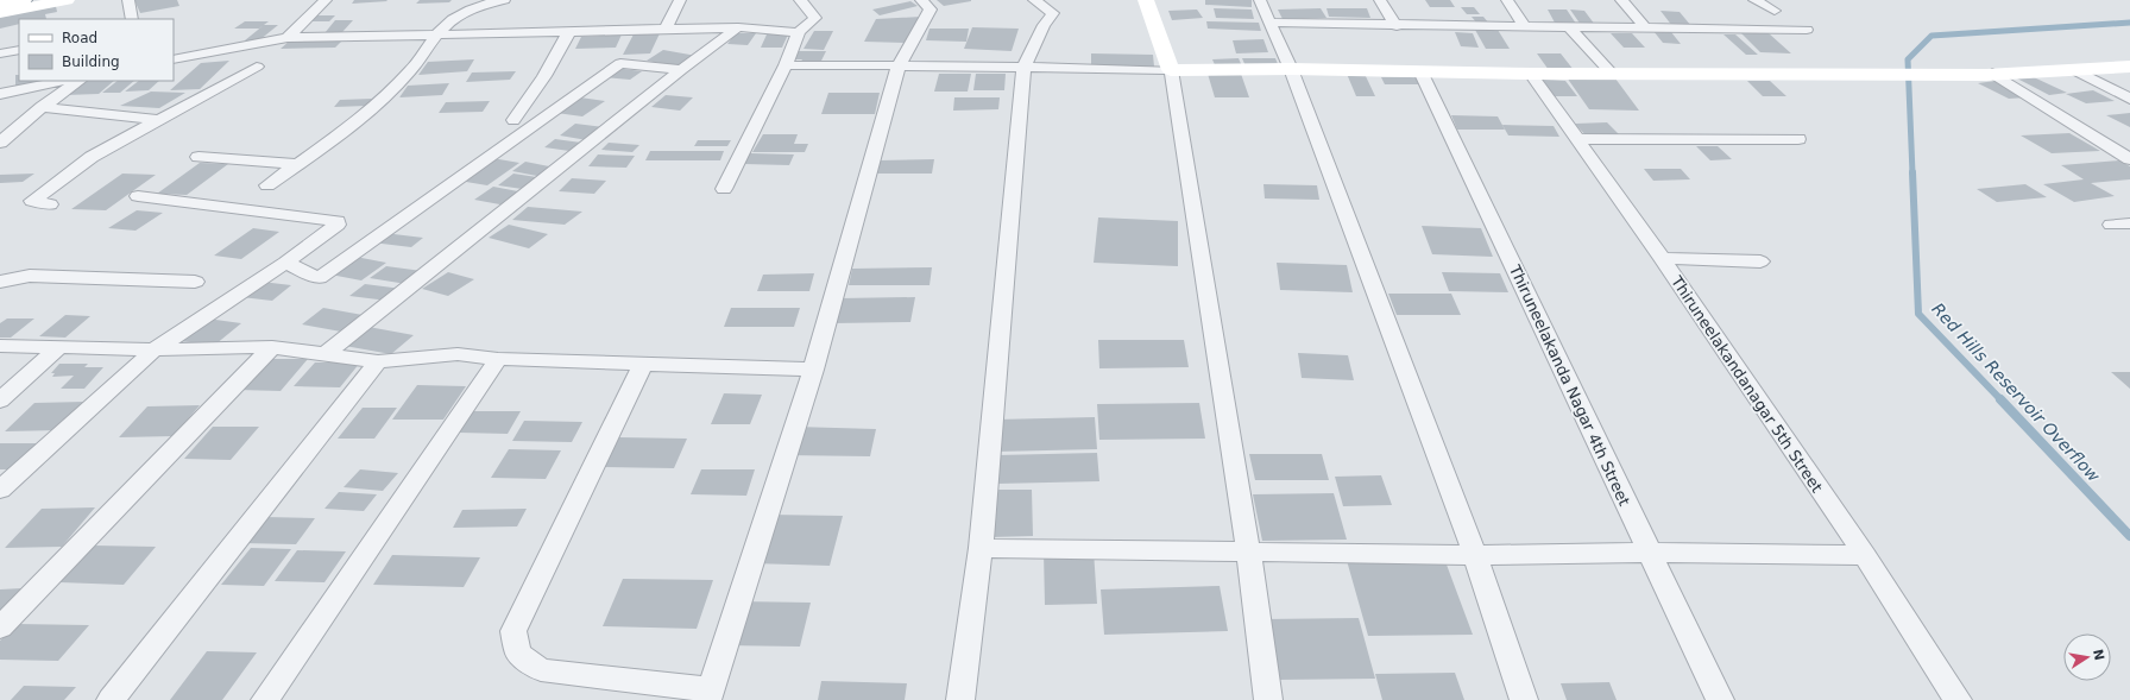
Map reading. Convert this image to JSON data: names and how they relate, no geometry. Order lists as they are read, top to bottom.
{
  "streets": {
    "street": ["Thiruneelakandanagar 5th Street", "Thiruneelakanda Nagar 4th Street"]
  },
  "water": ["Red Hills Reservoir Overflow"],
  "legend": ["Road", "Building"],
  "north": "right"
}
